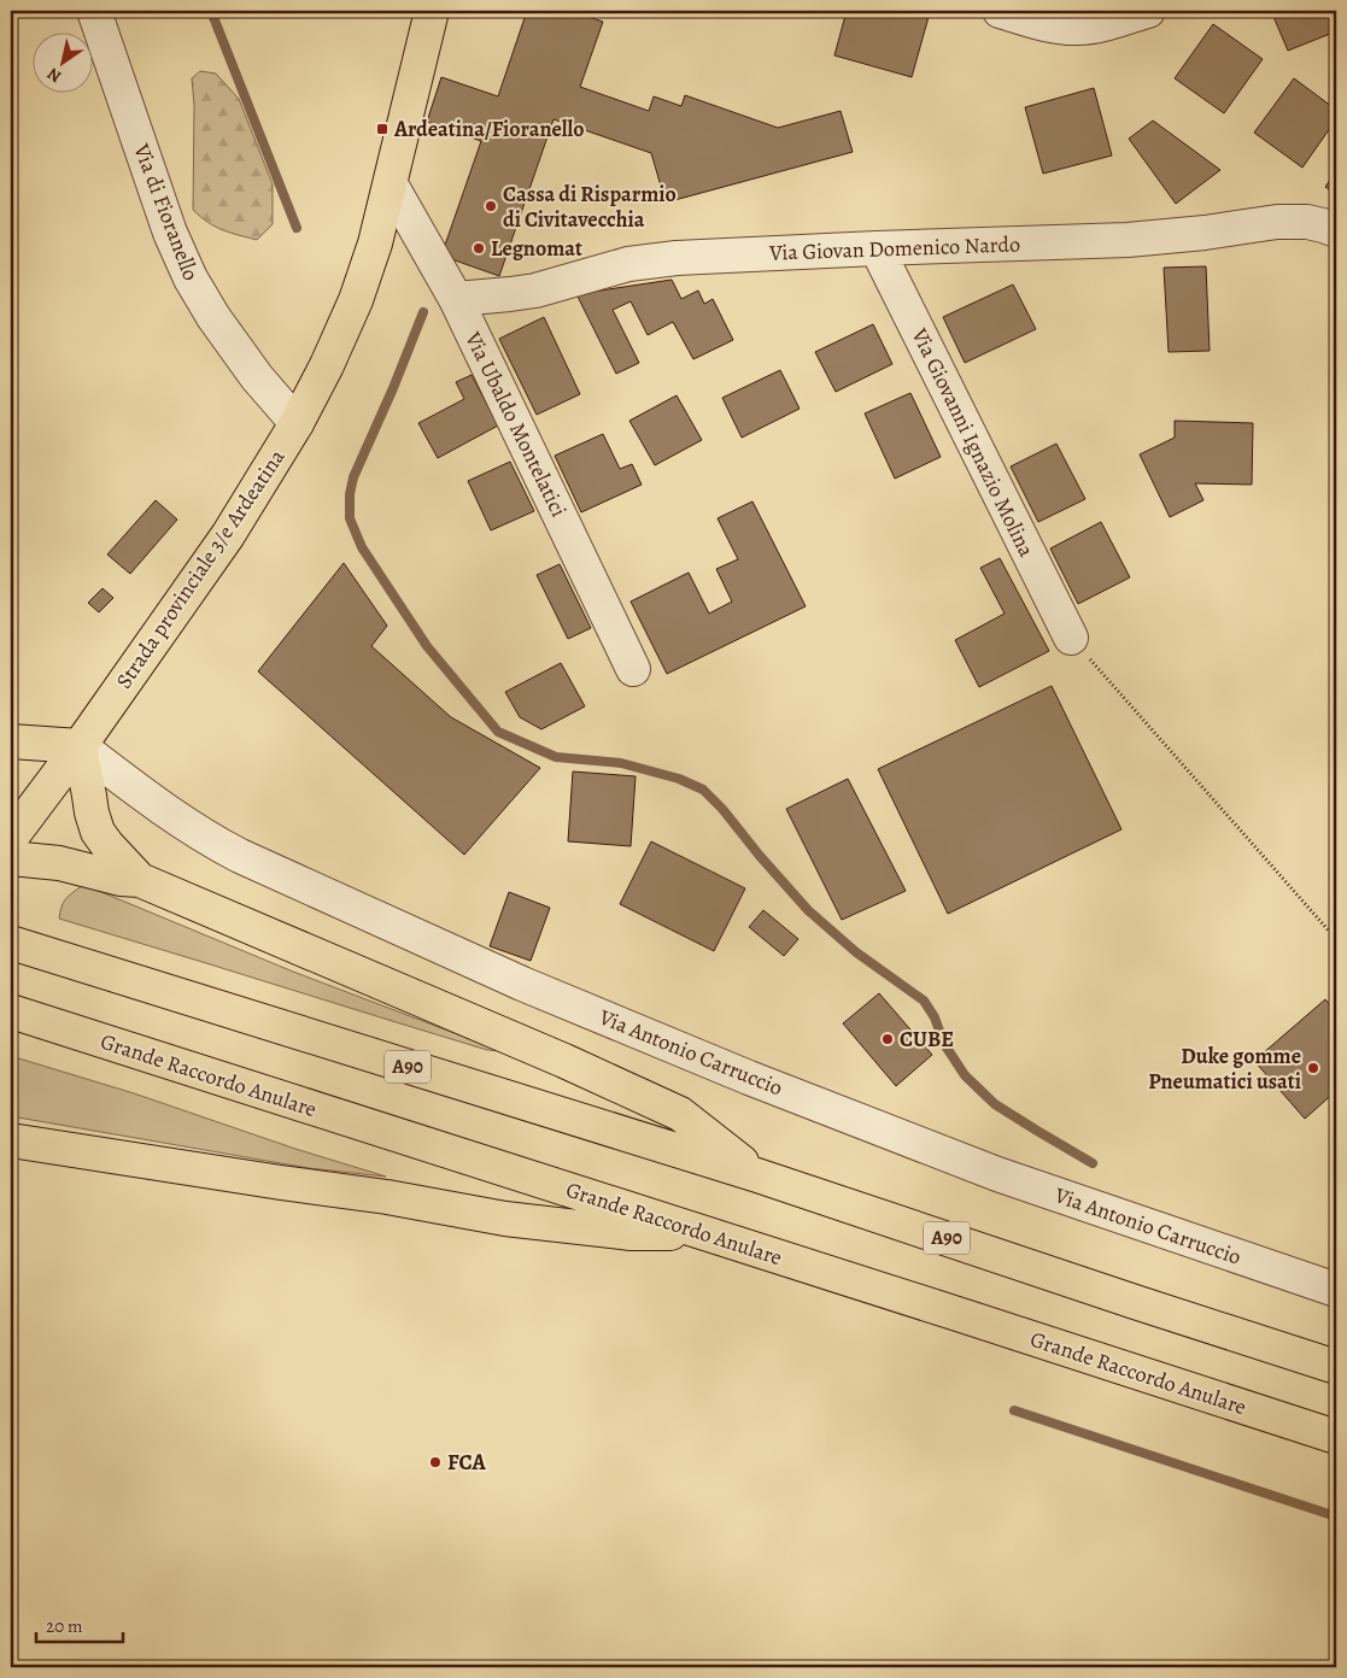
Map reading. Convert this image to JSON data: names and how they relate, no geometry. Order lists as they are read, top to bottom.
{
  "streets": {
    "main road": ["Strada provinciale 3/e Ardeatina", "A90", "Grande Raccordo Anulare"],
    "street": [
      "Via di Fioranello",
      "Via Giovan Domenico Nardo",
      "Via Ubaldo Montelatici",
      "Via Giovanni Ignazio Molina",
      "Via Antonio Carruccio"
    ]
  },
  "crossings": [
    ["Via di Fioranello", "Strada provinciale 3/e Ardeatina"],
    ["Via Giovan Domenico Nardo", "Via Ubaldo Montelatici"],
    ["Via Giovan Domenico Nardo", "Via Giovanni Ignazio Molina"],
    ["Via Ubaldo Montelatici", "Strada provinciale 3/e Ardeatina"],
    ["Strada provinciale 3/e Ardeatina", "Via Antonio Carruccio"]
  ],
  "places": {
    "transit": ["Ardeatina/Fioranello"],
    "other": [
      "Cassa di Risparmio di Civitavecchia",
      "Legnomat",
      "CUBE",
      "Duke gomme Pneumatici usati",
      "FCA"
    ]
  },
  "scale_bar": "20 m",
  "north": "bottom left"
}
